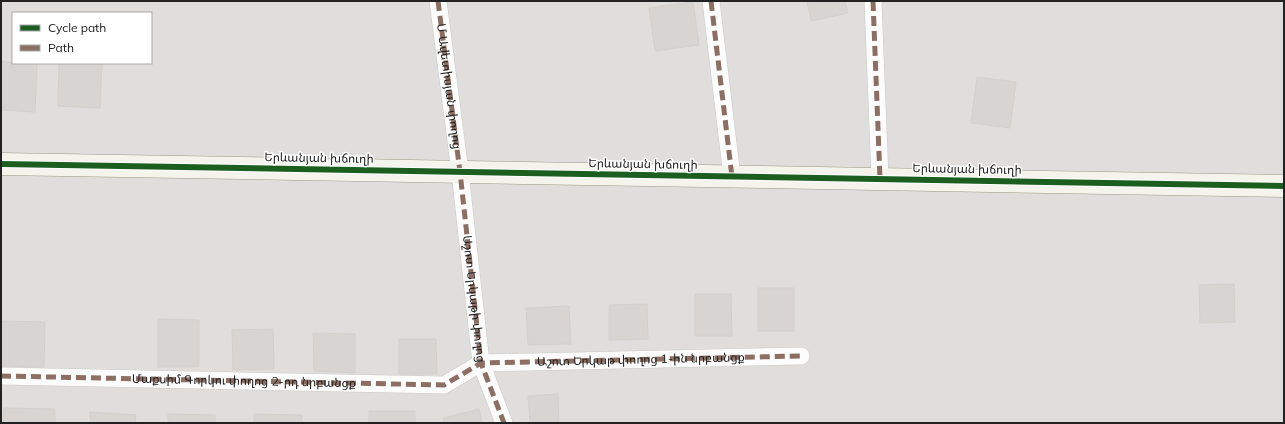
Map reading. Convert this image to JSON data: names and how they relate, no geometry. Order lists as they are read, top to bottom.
{
  "streets": {
    "street": [
      "Մ Ավետիսյան փողոց",
      "Երևանյան խճուղի",
      "Աշոտ Երկաթի փողոց",
      "Աշոտ Երկաթ փողոց 1-ին նրբանցք",
      "Մաքսիմ Գորկու փողոց 2-րդ նրբանցք"
    ]
  },
  "crossings": [
    ["Մ Ավետիսյան փողոց", "Երևանյան խճուղի"],
    ["Մ Ավետիսյան փողոց", "Աշոտ Երկաթի փողոց"],
    ["Երևանյան խճուղի", "Աշոտ Երկաթի փողոց"],
    ["Աշոտ Երկաթի փողոց", "Աշոտ Երկաթ փողոց 1-ին նրբանցք"],
    ["Աշոտ Երկաթի փողոց", "Մաքսիմ Գորկու փողոց 2-րդ նրբանցք"],
    ["Աշոտ Երկաթ փողոց 1-ին նրբանցք", "Մաքսիմ Գորկու փողոց 2-րդ նրբանցք"]
  ],
  "legend": ["Cycle path", "Path"]
}
